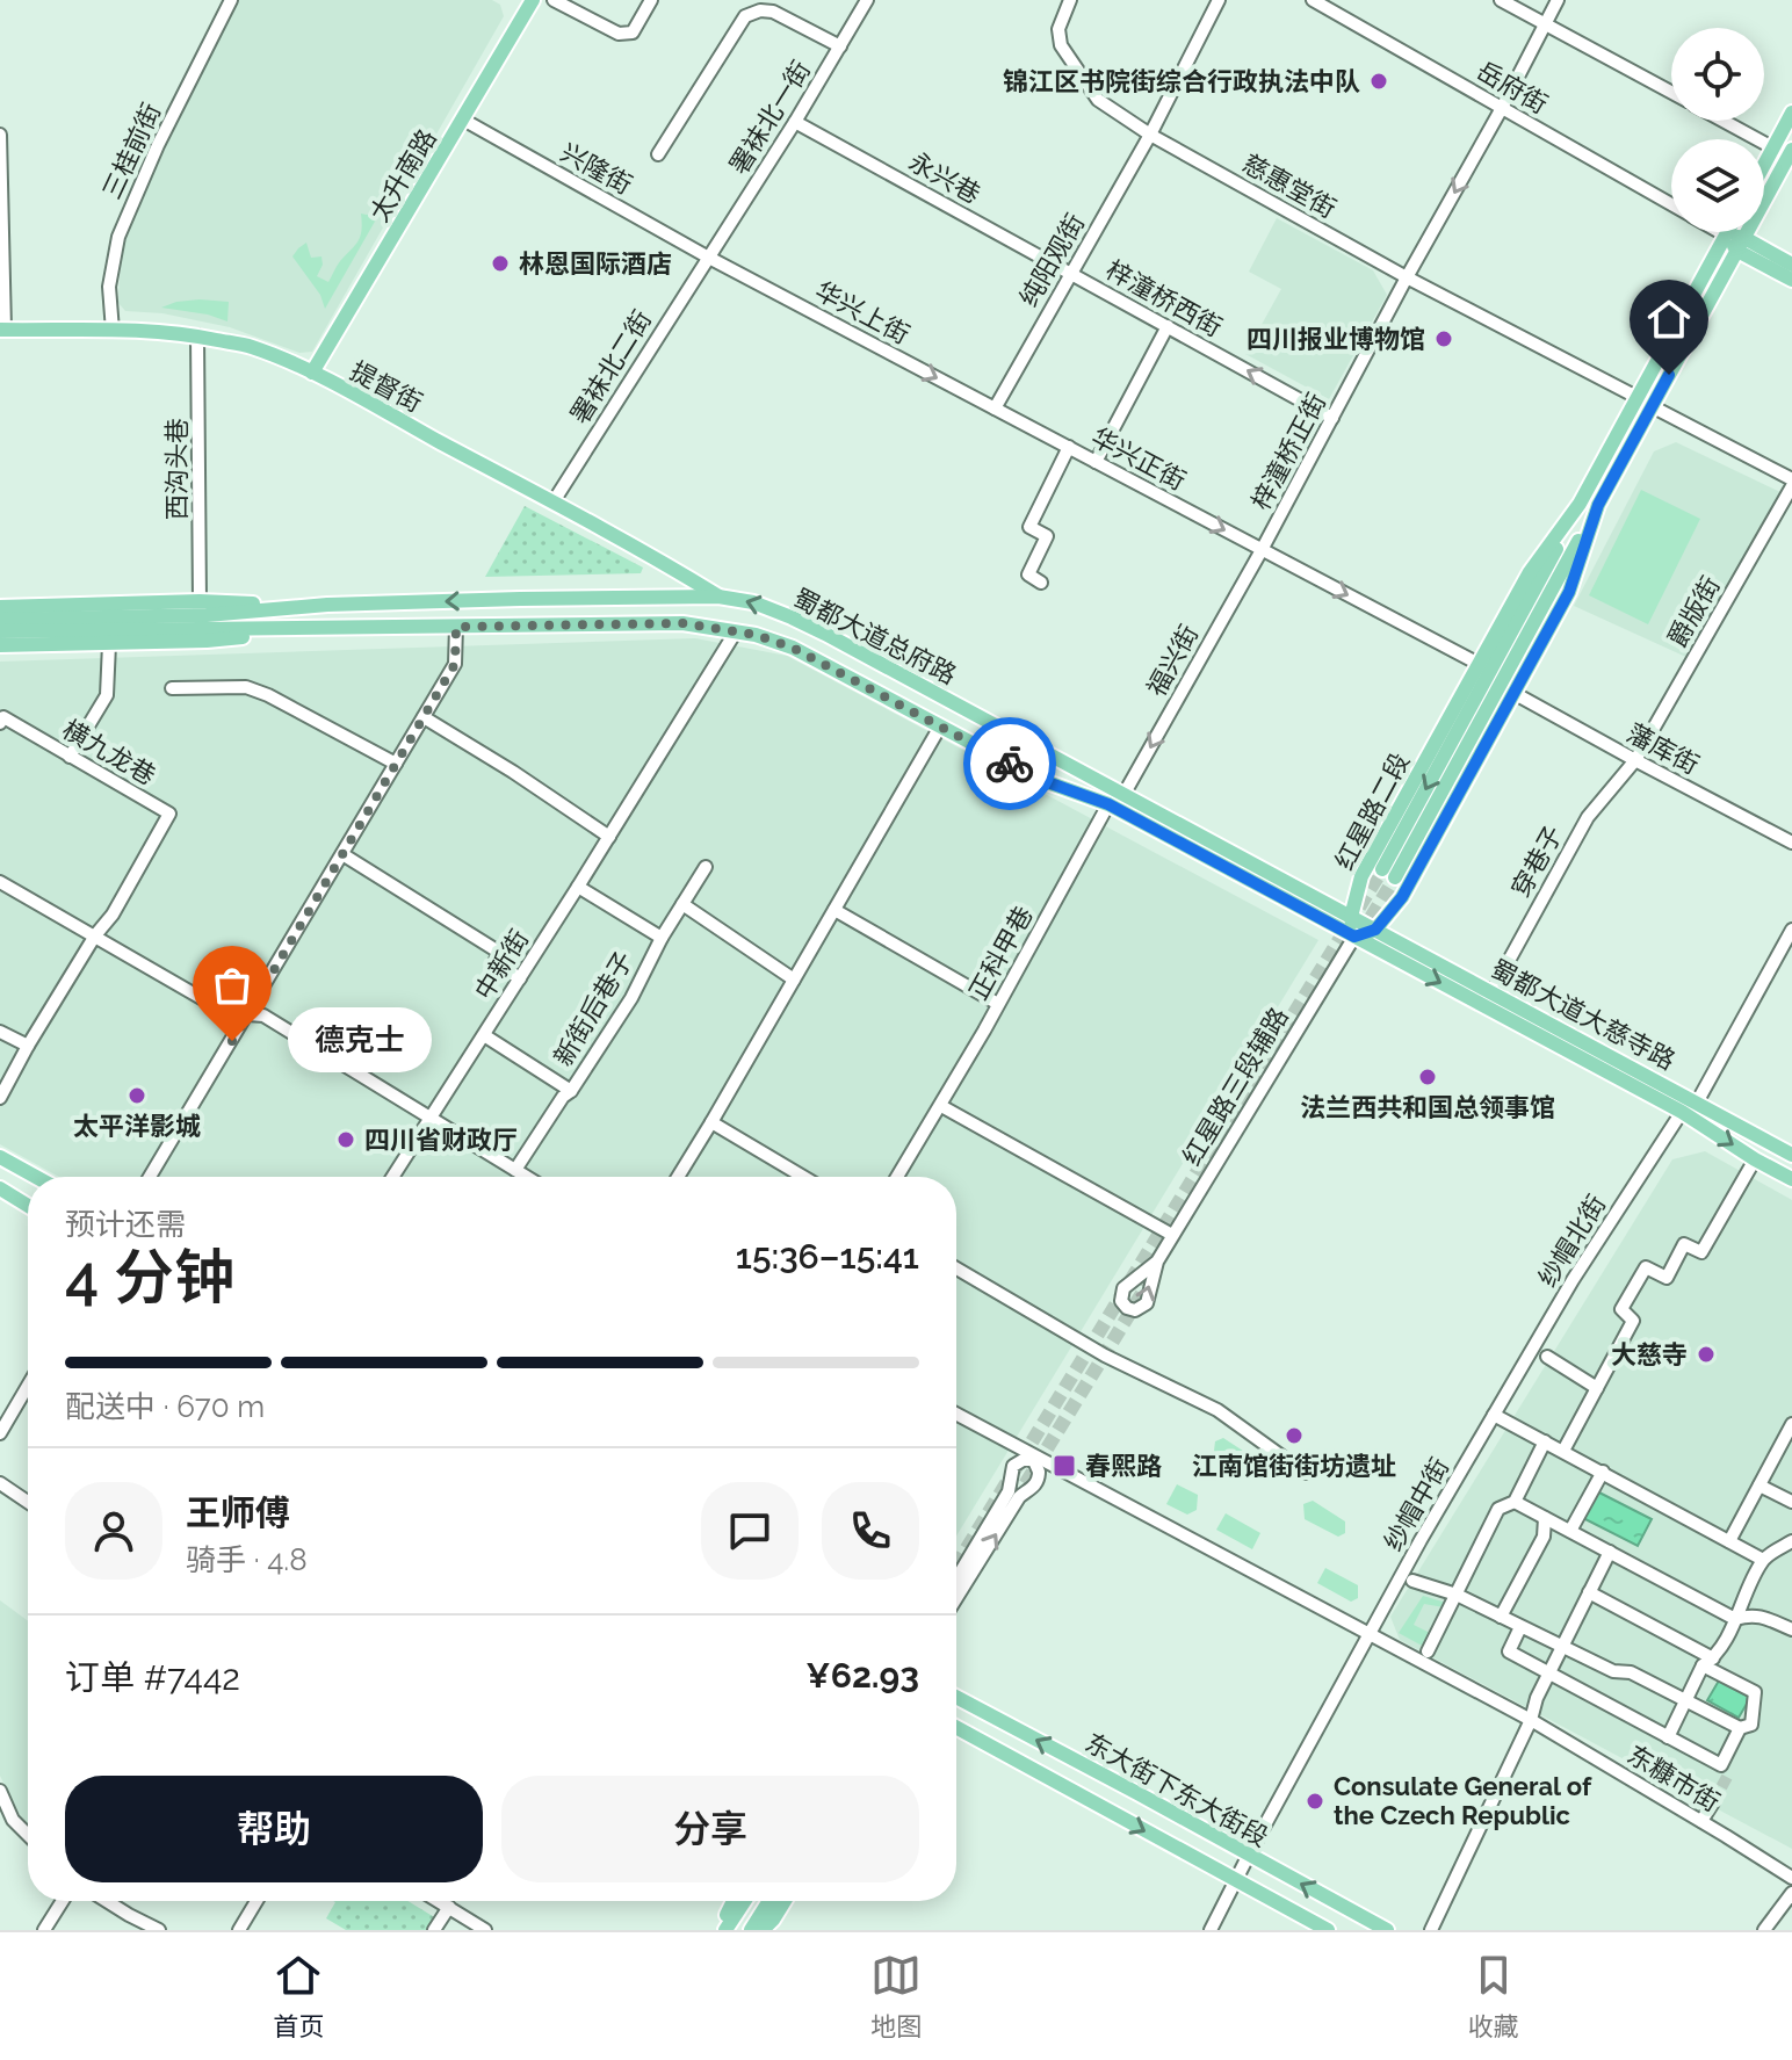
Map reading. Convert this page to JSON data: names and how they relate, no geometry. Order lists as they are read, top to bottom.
{
  "streets": {
    "main road": [
      "太升南路",
      "提督街",
      "蜀都大道总府路",
      "红星路二段",
      "蜀都大道大慈寺路",
      "东大街下东大街段"
    ],
    "street": [
      "岳府街",
      "署袜北一街",
      "三桂前街",
      "兴隆街",
      "永兴巷",
      "慈惠堂街",
      "纯阳观街",
      "梓潼桥西街",
      "华兴上街",
      "署袜北二街",
      "梓潼桥正街",
      "华兴正街",
      "西沟头巷",
      "爵版街",
      "福兴街",
      "藩库街",
      "横九龙巷",
      "穿巷子",
      "正科甲巷",
      "中新街",
      "新街后巷子",
      "红星路三段辅路",
      "纱帽北街",
      "纱帽中街",
      "东糠市街"
    ]
  },
  "crossings": [
    ["岳府街", "梓潼桥正街"],
    ["岳府街", "红星路二段"],
    ["署袜北一街", "兴隆街"],
    ["署袜北一街", "永兴巷"],
    ["署袜北一街", "华兴上街"],
    ["署袜北一街", "署袜北二街"],
    ["三桂前街", "提督街"],
    ["兴隆街", "太升南路"],
    ["兴隆街", "华兴上街"],
    ["兴隆街", "署袜北二街"],
    ["太升南路", "提督街"],
    ["永兴巷", "纯阳观街"],
    ["永兴巷", "梓潼桥西街"],
    ["慈惠堂街", "纯阳观街"],
    ["慈惠堂街", "梓潼桥正街"],
    ["慈惠堂街", "红星路二段"],
    ["纯阳观街", "梓潼桥西街"],
    ["纯阳观街", "华兴上街"],
    ["纯阳观街", "华兴正街"],
    ["梓潼桥西街", "梓潼桥正街"],
    ["华兴上街", "署袜北二街"],
    ["华兴上街", "华兴正街"],
    ["署袜北二街", "提督街"],
    ["提督街", "西沟头巷"],
    ["提督街", "蜀都大道总府路"],
    ["梓潼桥正街", "华兴正街"],
    ["梓潼桥正街", "福兴街"],
    ["华兴正街", "福兴街"],
    ["华兴正街", "红星路二段"],
    ["西沟头巷", "蜀都大道总府路"],
    ["爵版街", "藩库街"],
    ["爵版街", "穿巷子"],
    ["蜀都大道总府路", "福兴街"],
    ["蜀都大道总府路", "红星路二段"],
    ["蜀都大道总府路", "正科甲巷"],
    ["蜀都大道总府路", "中新街"],
    ["蜀都大道总府路", "蜀都大道大慈寺路"],
    ["蜀都大道总府路", "红星路三段辅路"],
    ["藩库街", "穿巷子"],
    ["红星路二段", "蜀都大道大慈寺路"],
    ["红星路二段", "红星路三段辅路"],
    ["穿巷子", "蜀都大道大慈寺路"],
    ["蜀都大道大慈寺路", "红星路三段辅路"],
    ["蜀都大道大慈寺路", "纱帽北街"],
    ["纱帽北街", "纱帽中街"],
    ["纱帽中街", "东糠市街"],
    ["纱帽中街", "东大街下东大街段"]
  ],
  "one_way": [
    "梓潼桥西街",
    "华兴上街",
    "华兴正街",
    "福兴街"
  ],
  "places": {
    "other": [
      "锦江区书院街综合行政执法中队",
      "林恩国际酒店",
      "四川报业博物馆",
      "德克士",
      "法兰西共和国总领事馆",
      "太平洋影城",
      "四川省财政厅",
      "大慈寺",
      "江南馆街街坊遗址",
      "Consulate General of the Czech Republic"
    ],
    "transit": ["春熙路"]
  },
  "page": {
    "bubble": "德克士",
    "heading": ["4 分钟", "预计还需", "15:36–15:41"],
    "panel": [
      "王师傅",
      "骑手 · 4.8",
      "订单 #7442",
      "¥62.93"
    ],
    "bar": "配送中 · 670 m",
    "buttons": ["帮助", "分享"],
    "tabs": ["首页", "地图", "收藏"]
  }
}
